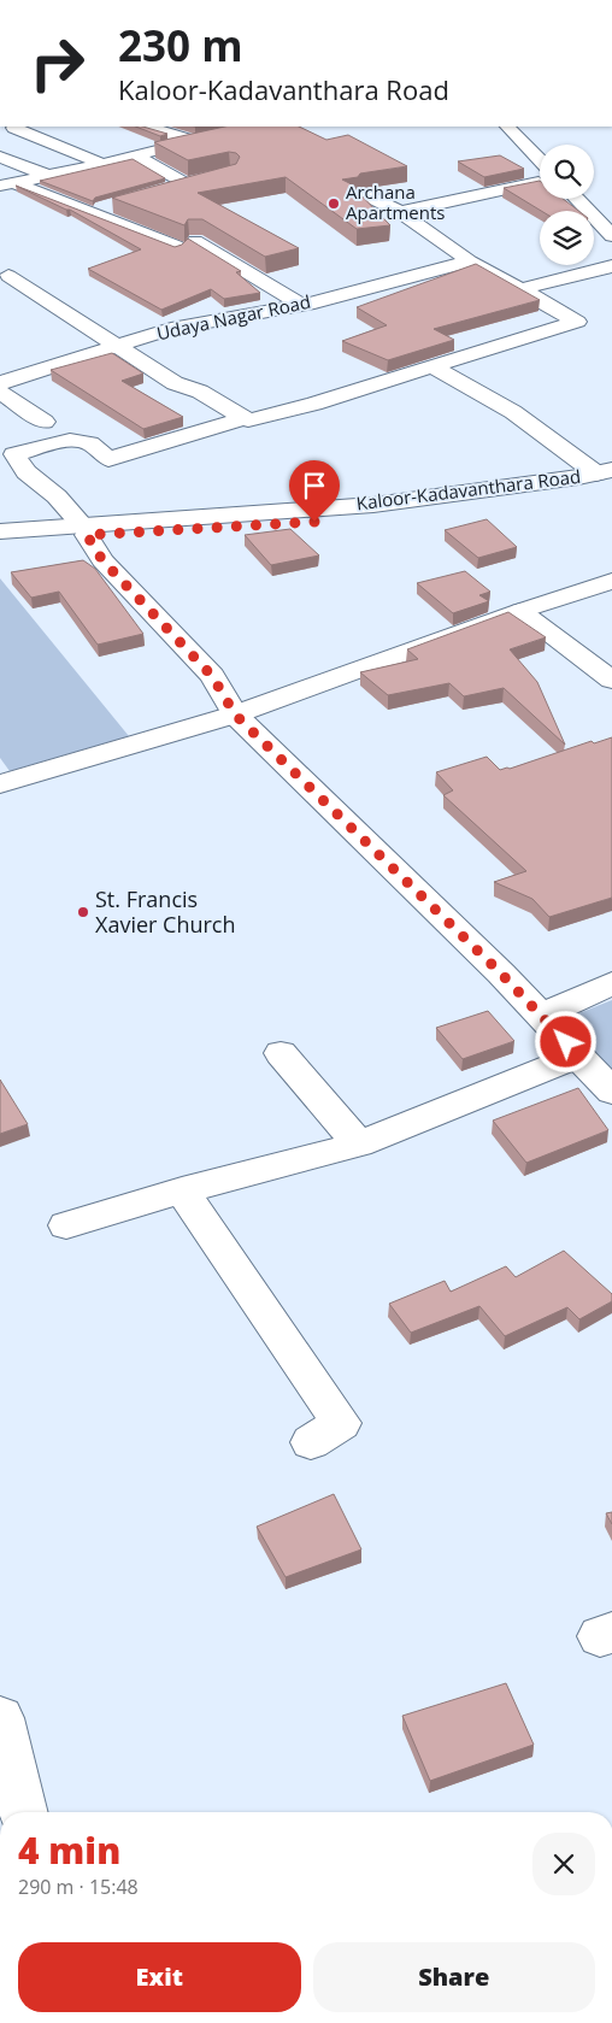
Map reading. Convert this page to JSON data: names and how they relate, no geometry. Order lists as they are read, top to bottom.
{
  "streets": {
    "street": ["Udaya Nagar Road", "Kaloor-Kadavanthara Road"]
  },
  "places": ["Archana Apartments", "St. Francis Xavier Church"],
  "page": {
    "turn": ["230 m", "Kaloor-Kadavanthara Road"],
    "heading": ["4 min", "290 m · 15:48"],
    "buttons": ["Exit", "Share"]
  }
}
